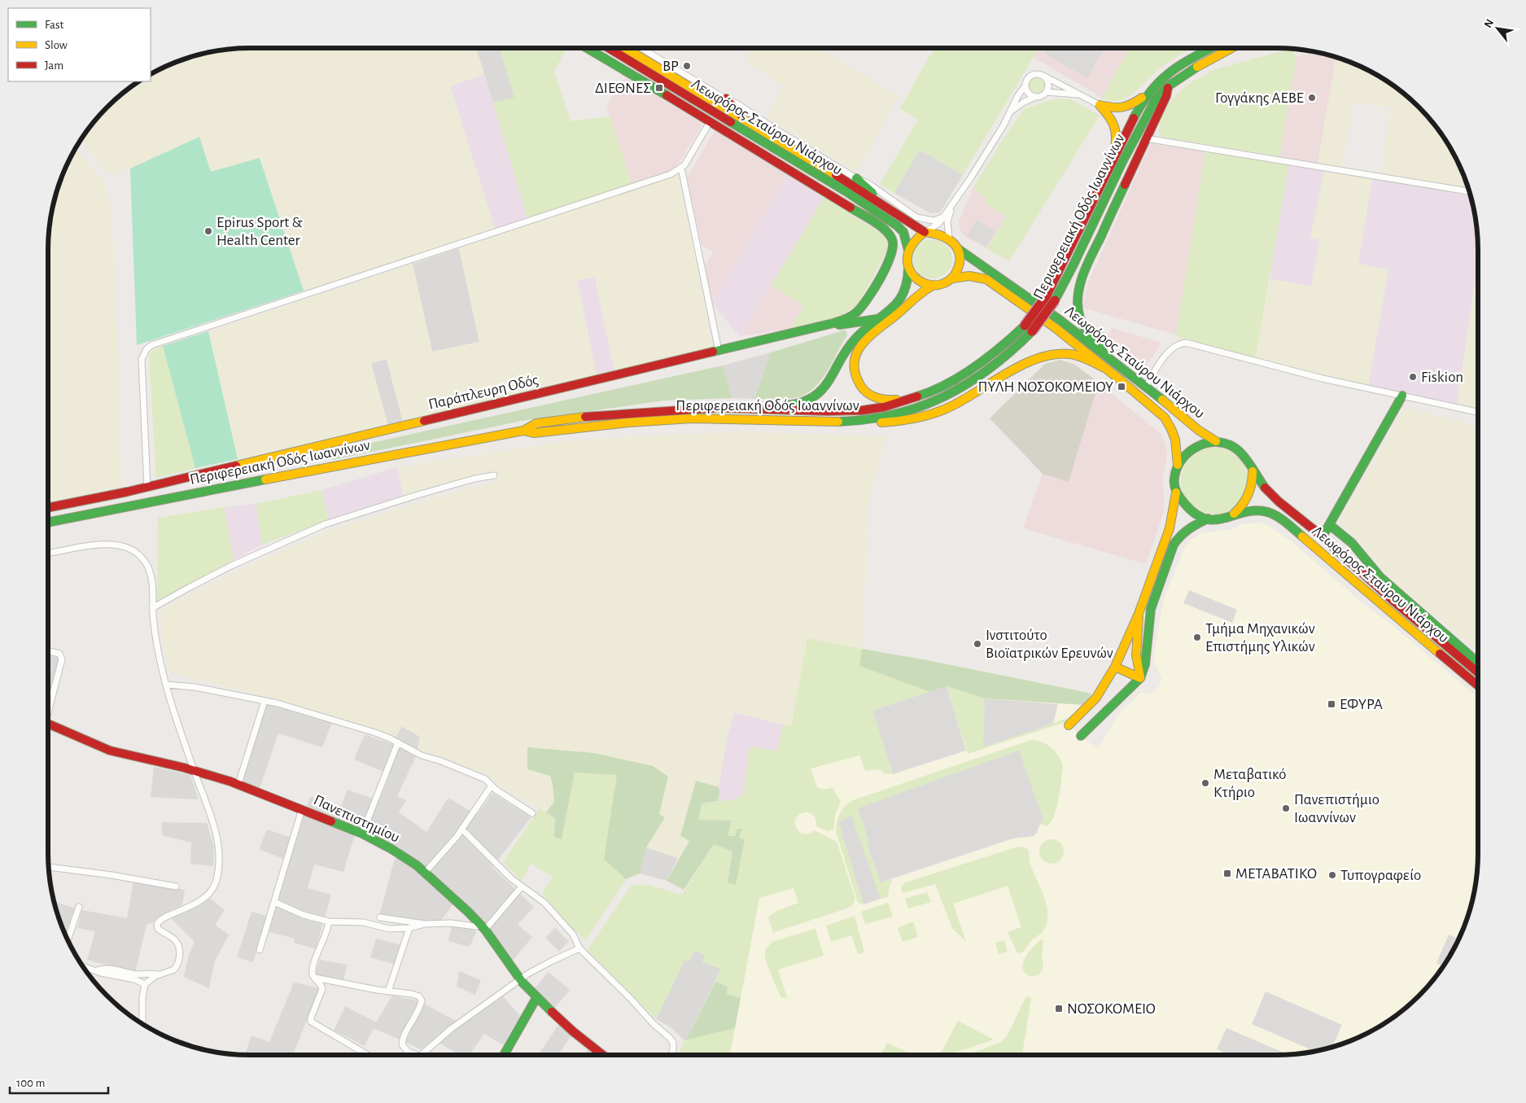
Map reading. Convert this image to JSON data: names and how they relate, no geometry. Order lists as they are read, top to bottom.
{
  "streets": {
    "main road": [
      "Λεωφόρος Σταύρου Νιάρχου",
      "Περιφερειακή Οδός Ιωαννίνων",
      "Παράπλευρη Οδός",
      "Πανεπιστημίου"
    ]
  },
  "places": {
    "other": [
      "BP",
      "Γογγάκης ΑΕΒΕ",
      "Epirus Sport & Health Center",
      "Fiskion",
      "Τμήμα Μηχανικών Επιστήμης Υλικών",
      "Ινστιτούτο Βιοϊατρικών Ερευνών",
      "Μεταβατικό Κτήριο",
      "Πανεπιστήμιο Ιωαννίνων",
      "Τυπογραφείο"
    ],
    "transit": [
      "ΔΙΕΘΝΕΣ",
      "ΠΥΛΗ ΝΟΣΟΚΟΜΕΙΟΥ",
      "ΕΦΥΡΑ",
      "ΜΕΤΑΒΑΤΙΚΟ",
      "ΝΟΣΟΚΟΜΕΙΟ"
    ]
  },
  "legend": ["Fast", "Slow", "Jam"],
  "scale_bar": "100 m",
  "north": "top left"
}
